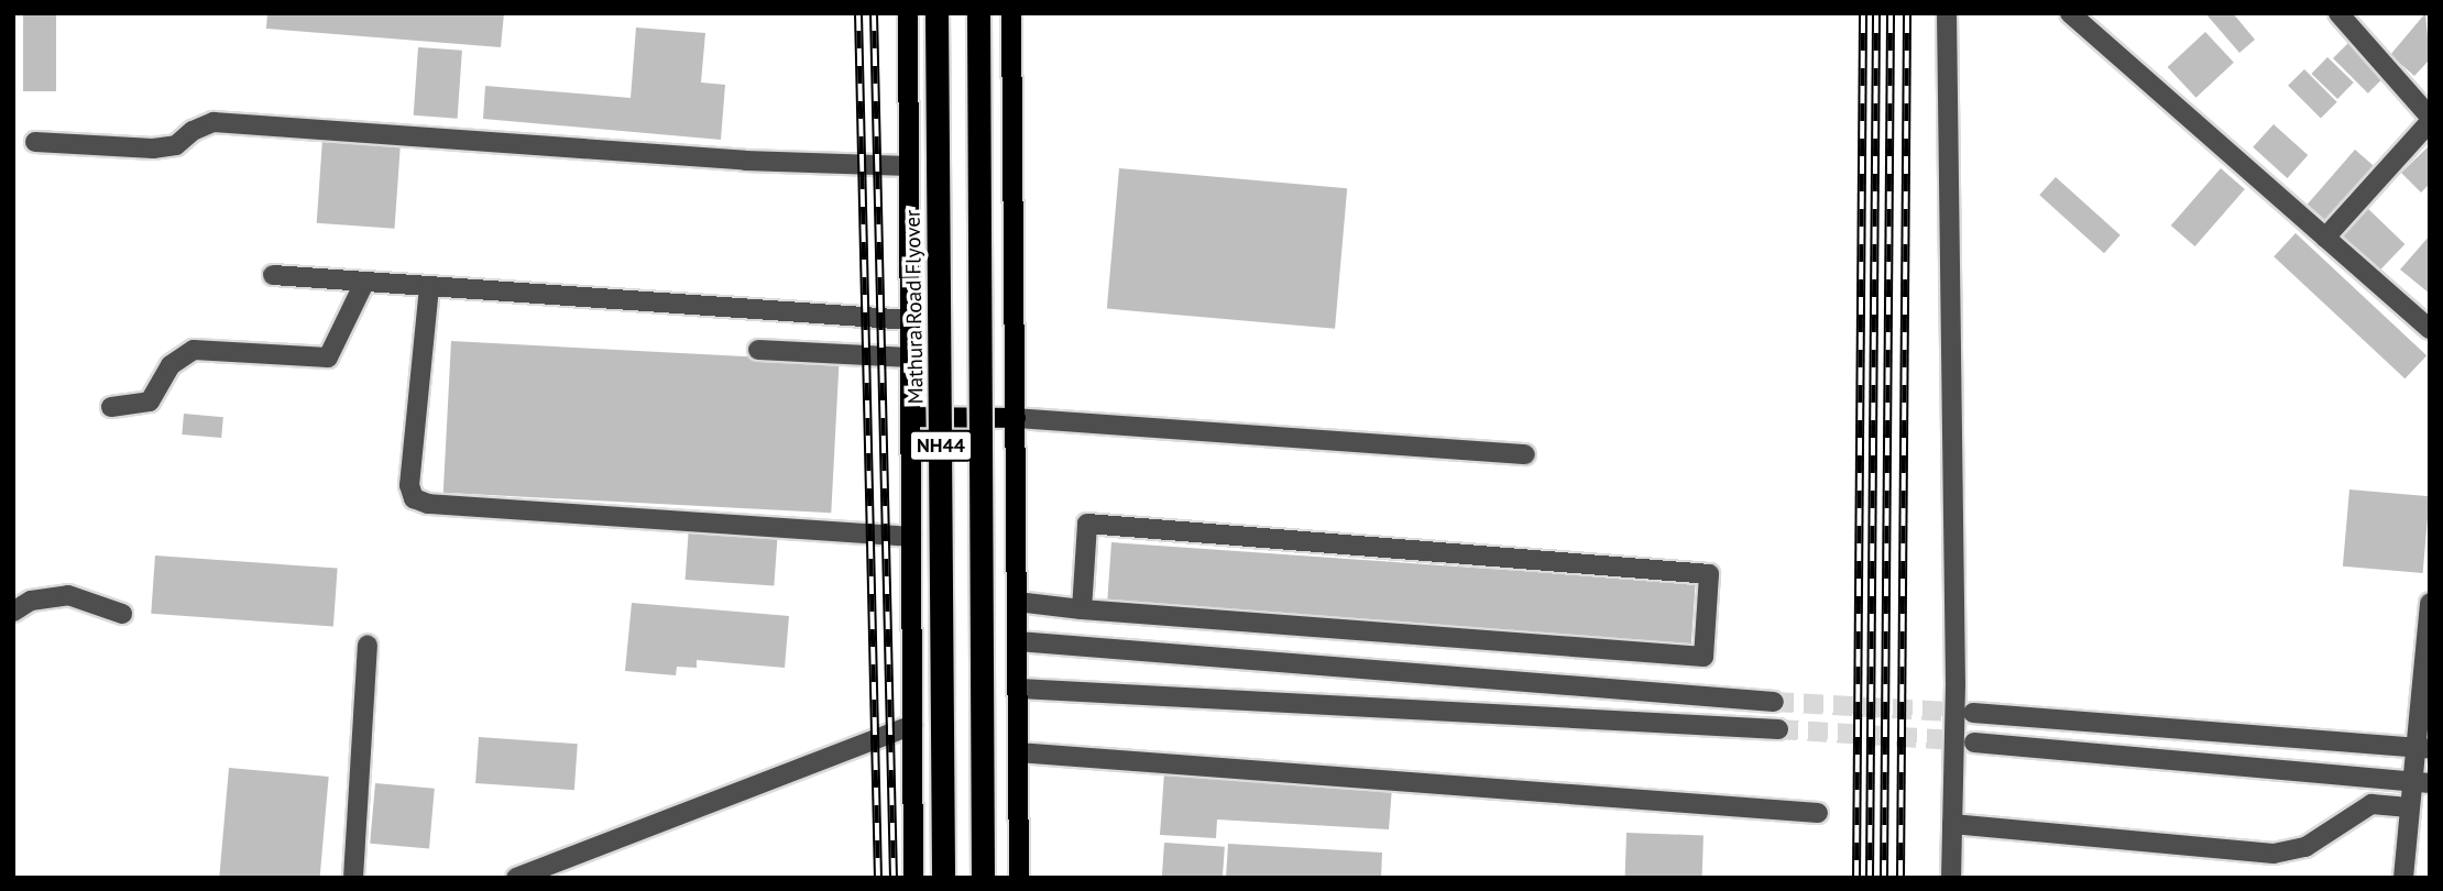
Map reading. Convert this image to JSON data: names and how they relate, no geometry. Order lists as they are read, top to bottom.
{
  "streets": {
    "highway": ["Mathura Road Flyover", "NH44"]
  }
}
